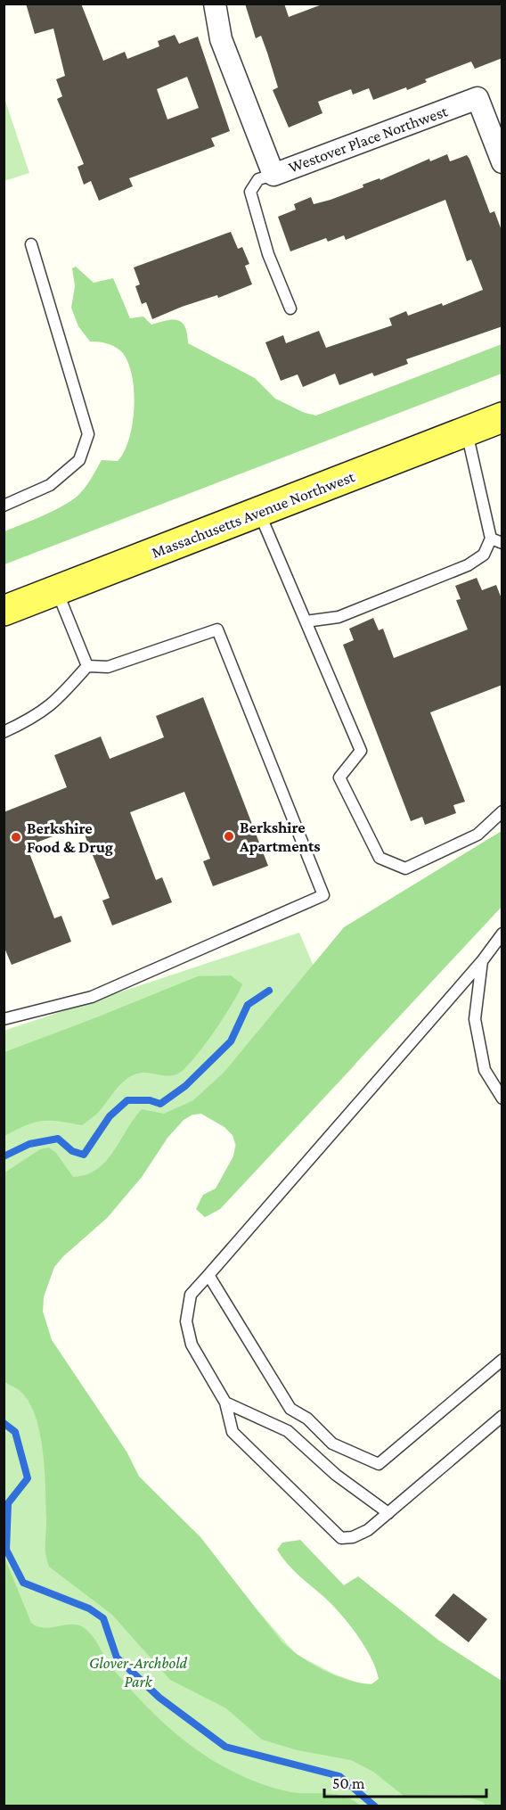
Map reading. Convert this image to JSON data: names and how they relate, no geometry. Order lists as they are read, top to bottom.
{
  "streets": {
    "main road": ["Massachusetts Avenue Northwest"],
    "street": ["Westover Place Northwest"]
  },
  "parks": ["Glover-Archbold Park"],
  "places": ["Berkshire Apartments", "Berkshire Food & Drug"],
  "scale_bar": "50 m"
}
